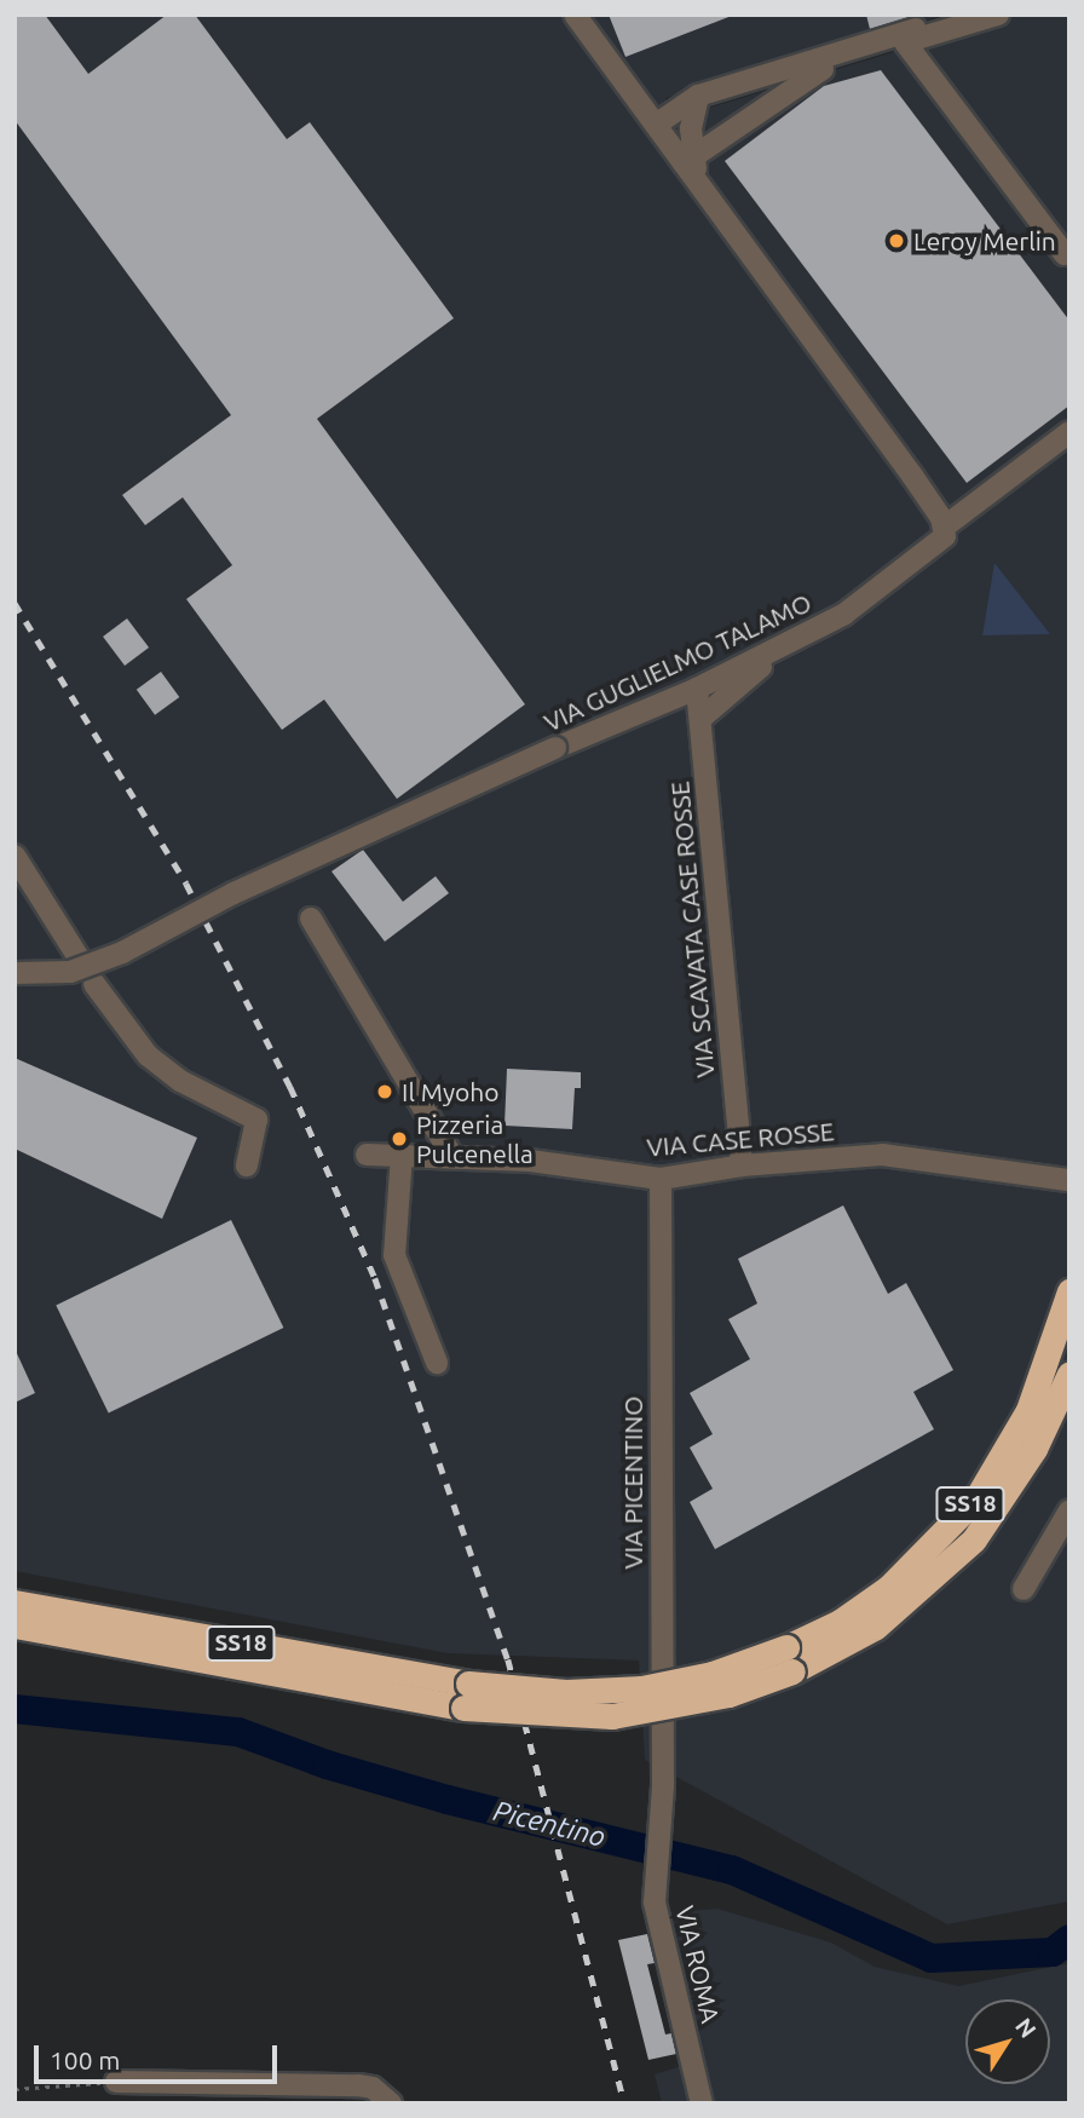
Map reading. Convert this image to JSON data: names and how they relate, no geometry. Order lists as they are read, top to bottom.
{
  "streets": {
    "highway": ["SS18"],
    "street": [
      "VIA GUGLIELMO TALAMO",
      "VIA SCAVATA CASE ROSSE",
      "VIA CASE ROSSE",
      "VIA PICENTINO",
      "VIA ROMA"
    ]
  },
  "crossings": [
    ["VIA GUGLIELMO TALAMO", "VIA SCAVATA CASE ROSSE"],
    ["VIA SCAVATA CASE ROSSE", "VIA CASE ROSSE"],
    ["VIA CASE ROSSE", "VIA PICENTINO"],
    ["VIA PICENTINO", "VIA ROMA"]
  ],
  "water": ["Picentino"],
  "places": ["Leroy Merlin", "Il Myoho", "Pizzeria Pulcenella"],
  "scale_bar": "100 m",
  "north": "top right"
}
